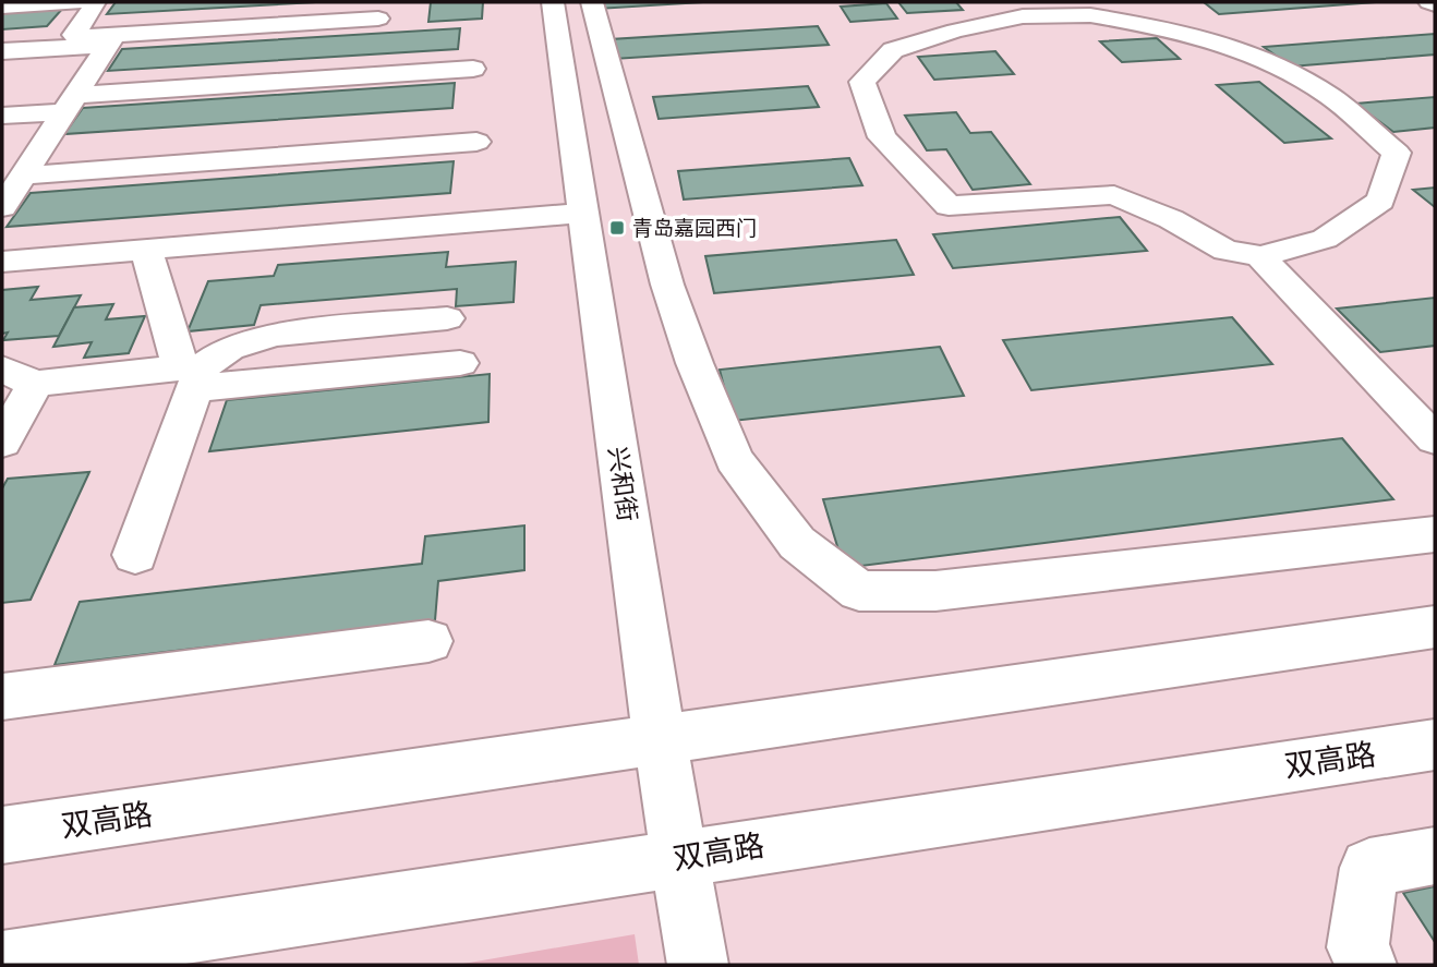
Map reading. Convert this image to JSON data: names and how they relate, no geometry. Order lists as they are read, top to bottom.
{
  "streets": {
    "street": ["兴和街", "双高路"]
  },
  "crossings": [
    ["兴和街", "双高路"]
  ],
  "places": {
    "transit": ["青岛嘉园西门"]
  }
}
